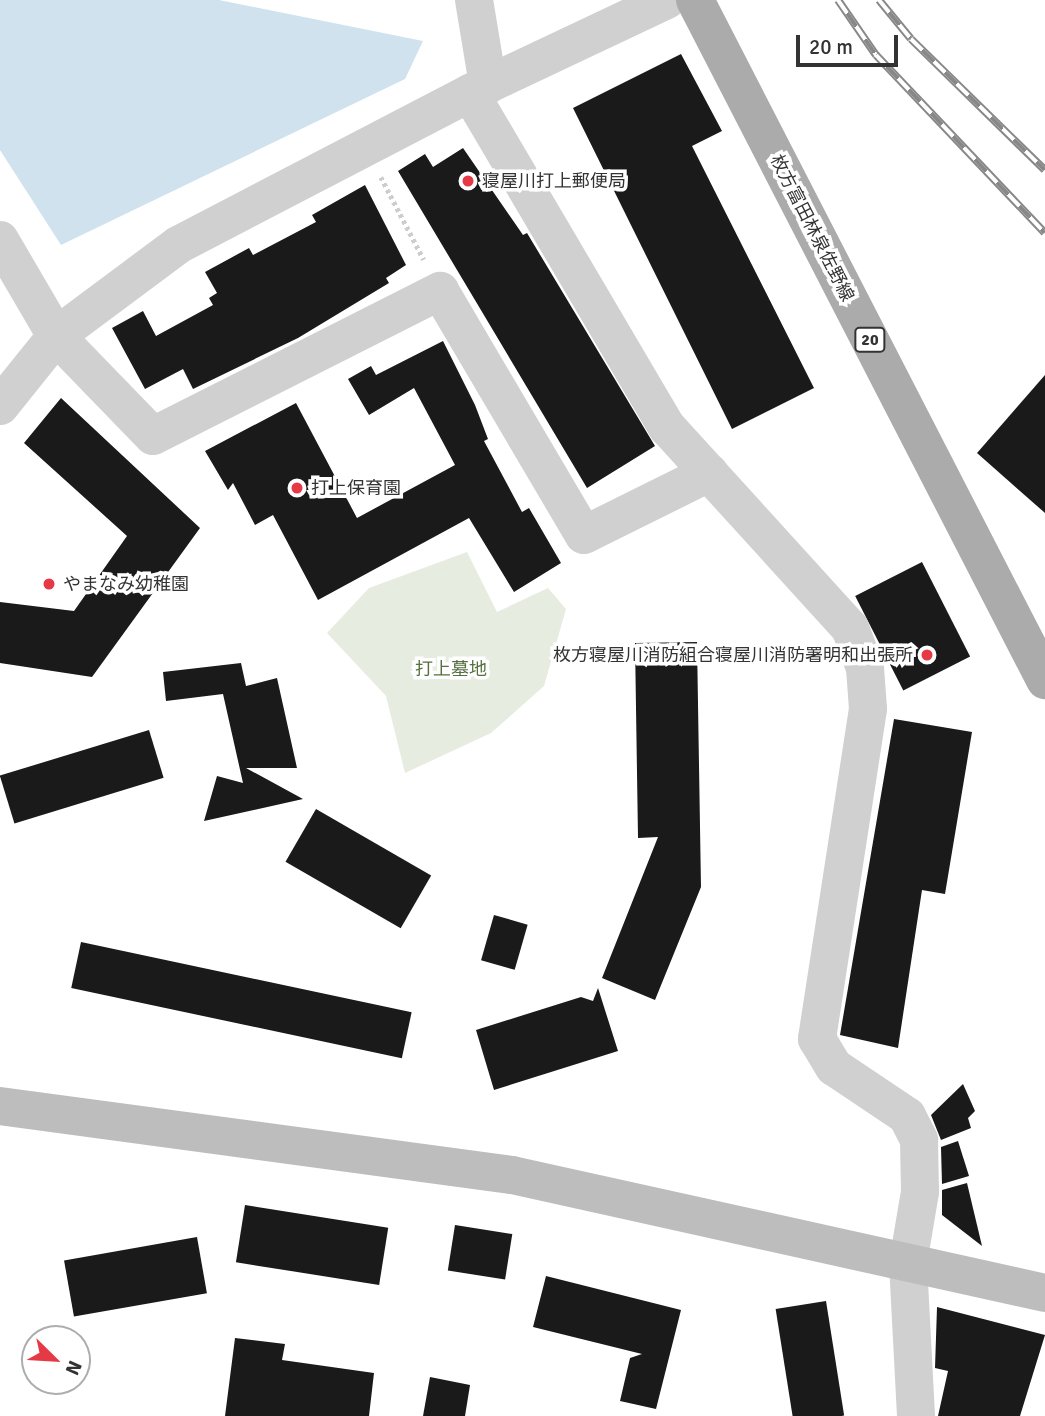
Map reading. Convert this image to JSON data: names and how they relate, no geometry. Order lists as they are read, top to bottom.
{
  "streets": {
    "main road": ["枚方富田林泉佐野線", "20"]
  },
  "parks": ["打上墓地"],
  "places": [
    "寝屋川打上郵便局",
    "打上保育園",
    "やまなみ幼稚園",
    "枚方寝屋川消防組合寝屋川消防署明和出張所"
  ],
  "scale_bar": "20 m",
  "north": "bottom right"
}
